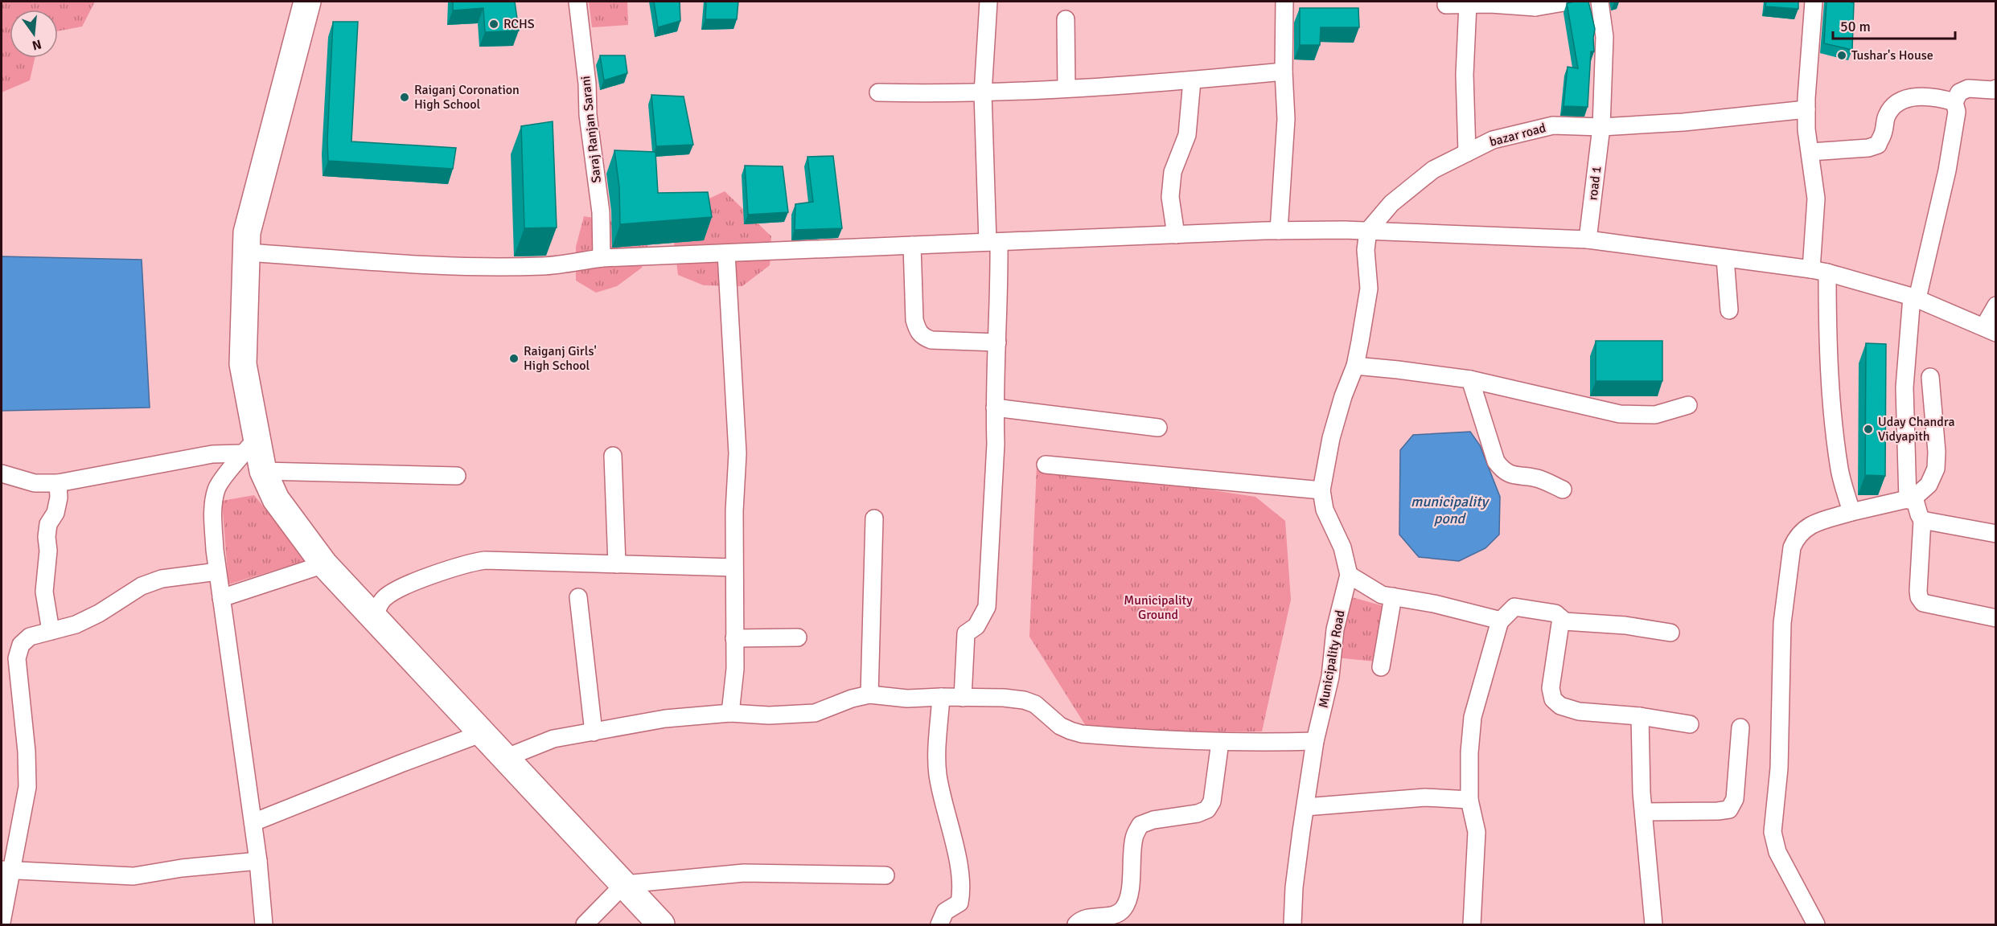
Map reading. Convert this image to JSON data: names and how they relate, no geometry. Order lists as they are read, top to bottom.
{
  "streets": {
    "street": [
      "Saraj Ranjan Sarani",
      "bazar road",
      "road 1",
      "Municipality Road"
    ]
  },
  "crossings": [
    ["bazar road", "road 1"],
    ["bazar road", "Municipality Road"]
  ],
  "water": ["municipality pond"],
  "parks": ["Municipality Ground"],
  "places": [
    "RCHS",
    "Tushar's House",
    "Raiganj Coronation High School",
    "Raiganj Girls' High School",
    "Uday Chandra Vidyapith"
  ],
  "scale_bar": "50 m",
  "north": "bottom"
}
